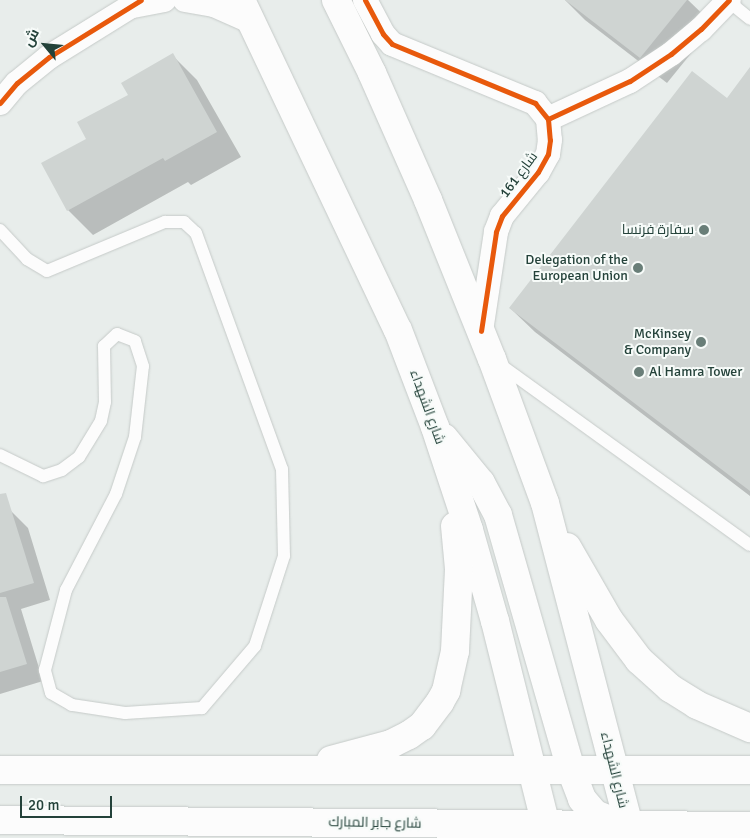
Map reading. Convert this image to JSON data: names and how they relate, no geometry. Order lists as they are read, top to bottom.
{
  "streets": {
    "main road": ["شارع الشهداء", "شارع جابر المبارك"],
    "street": ["شارع 161"]
  },
  "crossings": [
    ["شارع 161", "شارع الشهداء"],
    ["شارع الشهداء", "شارع جابر المبارك"]
  ],
  "places": [
    "سفارة فرنسا",
    "Delegation of the European Union",
    "McKinsey & Company",
    "Al Hamra Tower"
  ],
  "scale_bar": "20 m",
  "north": "top left"
}
